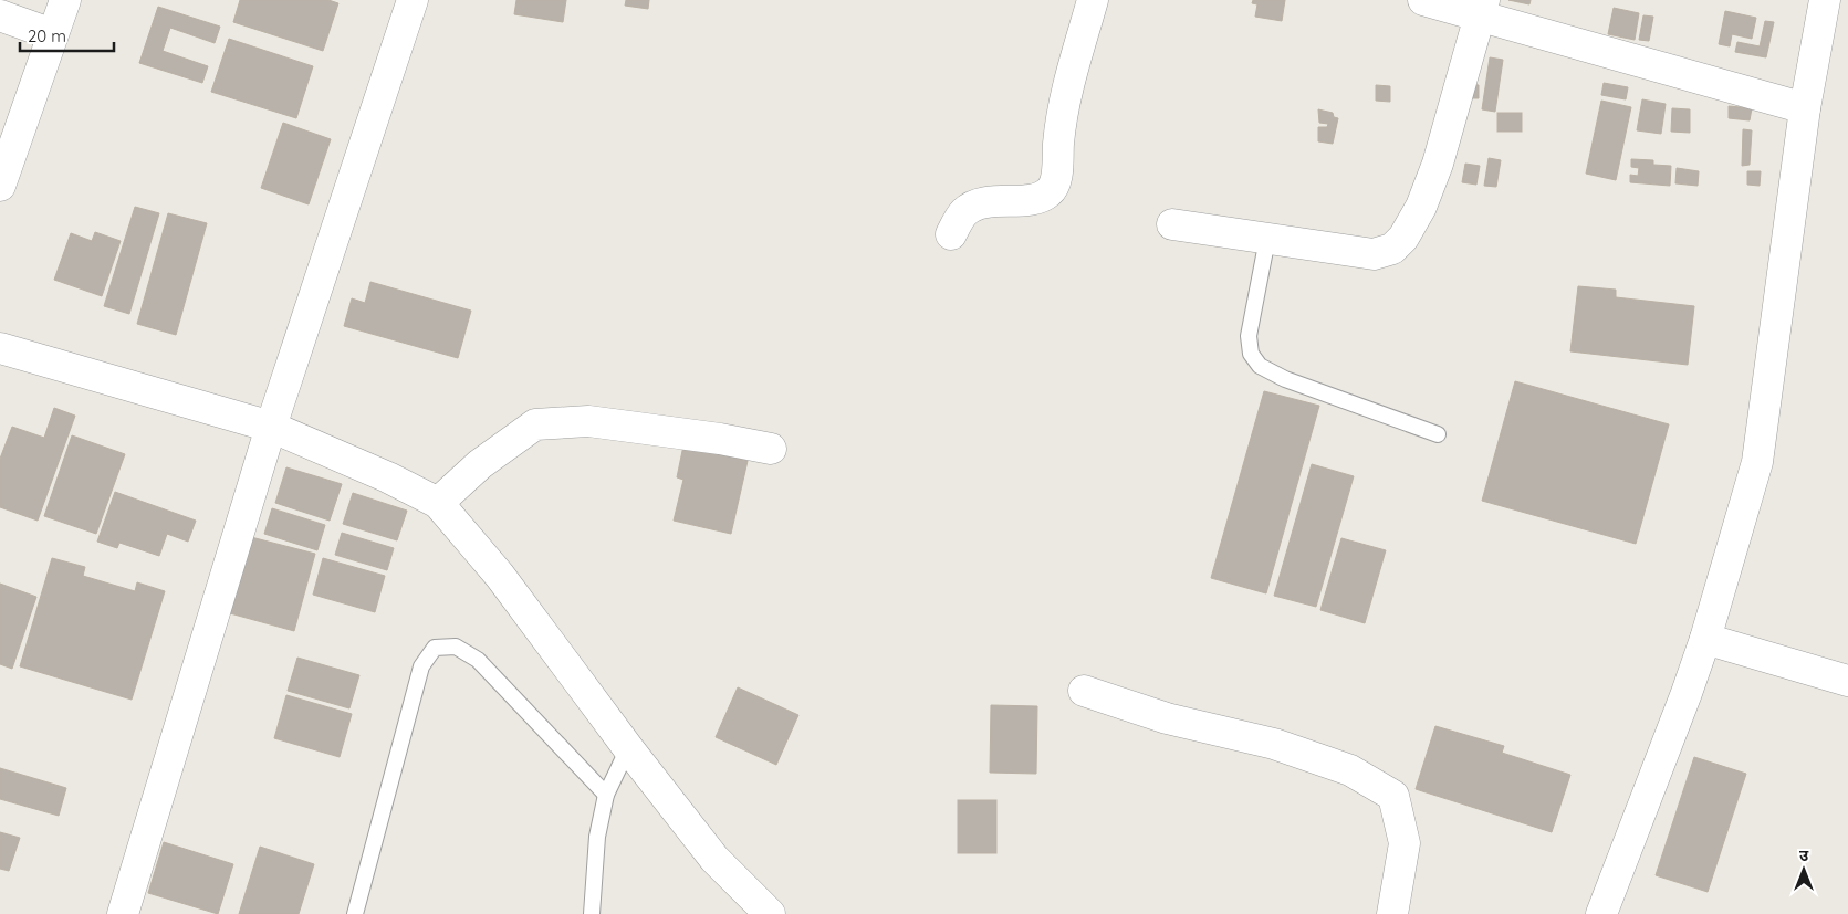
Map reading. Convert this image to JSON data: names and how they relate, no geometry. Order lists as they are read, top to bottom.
{
  "scale_bar": "20 m",
  "north": "top"
}
